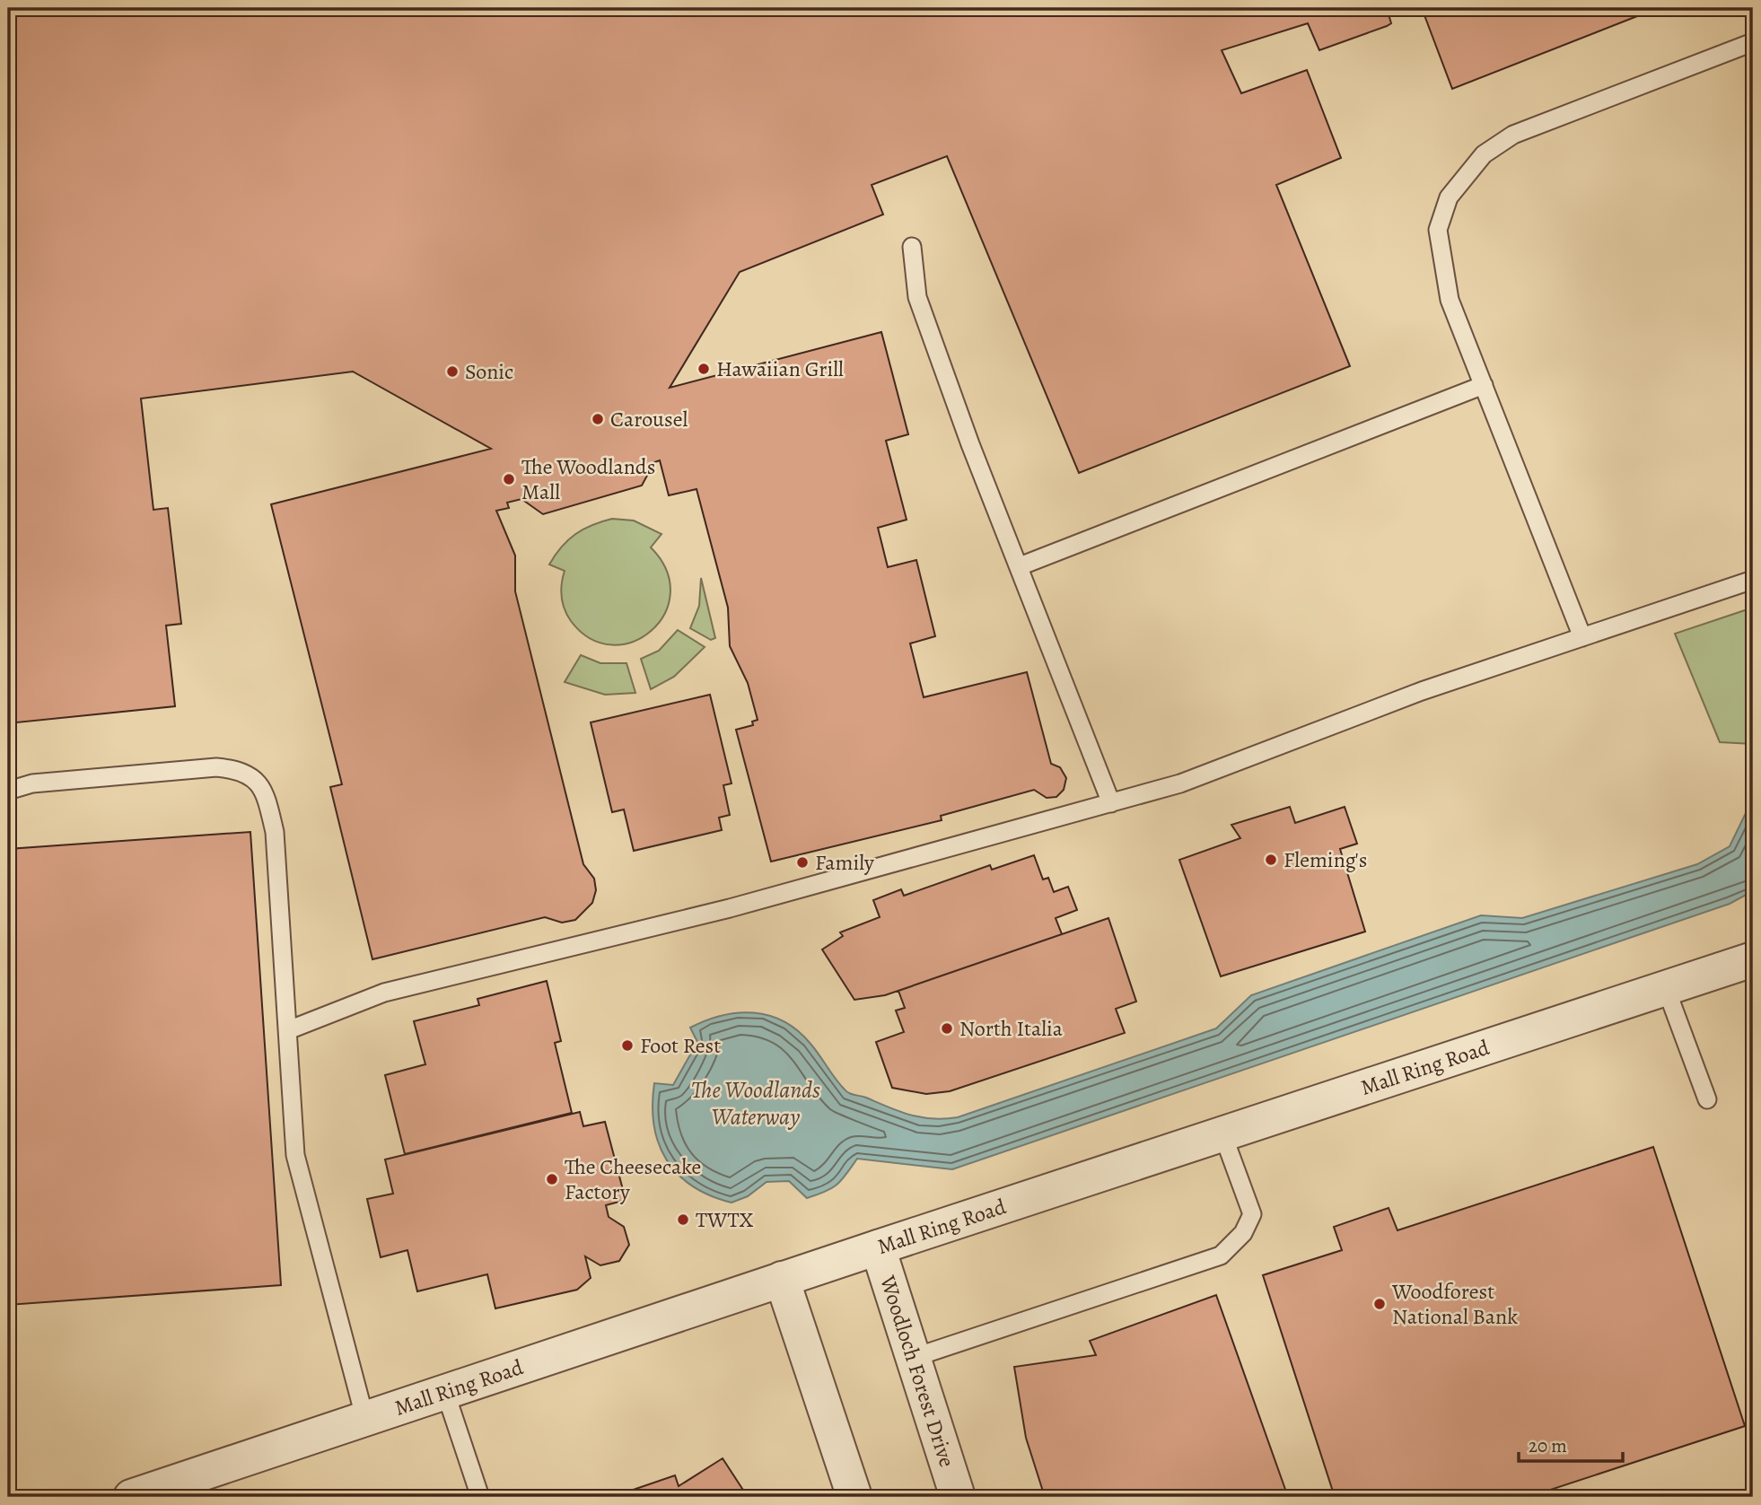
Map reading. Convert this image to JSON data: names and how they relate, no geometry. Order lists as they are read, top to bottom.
{
  "streets": {
    "street": ["Mall Ring Road", "Woodloch Forest Drive"]
  },
  "crossings": [
    ["Mall Ring Road", "Woodloch Forest Drive"]
  ],
  "water": ["The Woodlands Waterway"],
  "places": [
    "Hawaiian Grill",
    "Sonic",
    "Carousel",
    "The Woodlands Mall",
    "Fleming's",
    "Family",
    "North Italia",
    "Foot Rest",
    "The Cheesecake Factory",
    "TWTX",
    "Woodforest National Bank"
  ],
  "scale_bar": "20 m"
}
